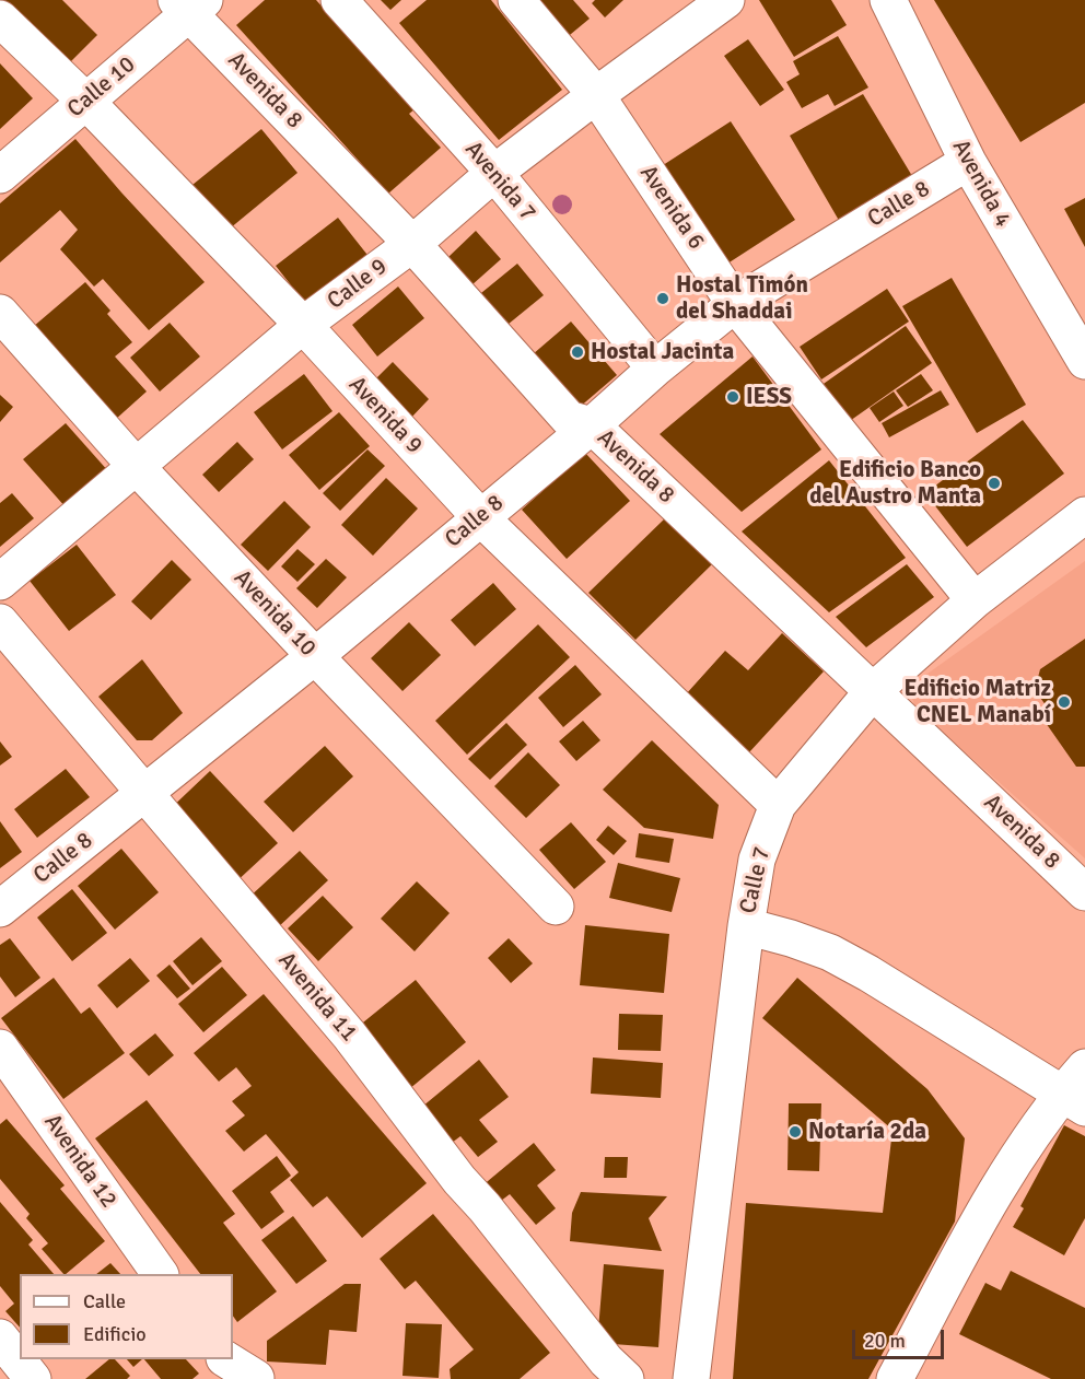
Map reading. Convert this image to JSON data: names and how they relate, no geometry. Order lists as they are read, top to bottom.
{
  "streets": {
    "street": [
      "Calle 10",
      "Avenida 8",
      "Avenida 7",
      "Avenida 4",
      "Calle 8",
      "Avenida 6",
      "Calle 9",
      "Avenida 9",
      "Avenida 10",
      "Calle 7",
      "Avenida 11",
      "Avenida 12"
    ]
  },
  "crossings": [
    ["Calle 10", "Avenida 8"],
    ["Calle 10", "Avenida 9"],
    ["Avenida 8", "Calle 8"],
    ["Avenida 8", "Calle 9"],
    ["Avenida 8", "Calle 7"],
    ["Avenida 7", "Calle 8"],
    ["Avenida 7", "Calle 9"],
    ["Avenida 4", "Calle 8"],
    ["Calle 8", "Avenida 6"],
    ["Calle 8", "Avenida 9"],
    ["Calle 8", "Avenida 10"],
    ["Calle 8", "Avenida 11"],
    ["Avenida 6", "Calle 9"],
    ["Avenida 6", "Calle 7"],
    ["Calle 9", "Avenida 9"],
    ["Calle 9", "Avenida 10"],
    ["Avenida 9", "Calle 7"]
  ],
  "places": [
    "Hostal Timón del Shaddai",
    "Hostal Jacinta",
    "IESS",
    "Edificio Banco del Austro Manta",
    "Edificio Matriz CNEL Manabí",
    "Notaría 2da"
  ],
  "legend": ["Calle", "Edificio"],
  "scale_bar": "20 m"
}
